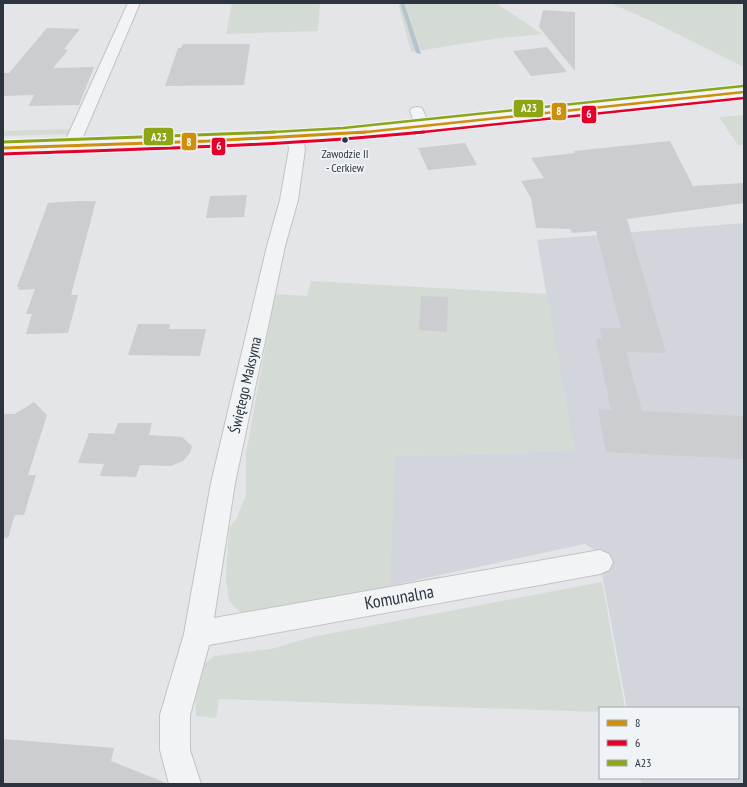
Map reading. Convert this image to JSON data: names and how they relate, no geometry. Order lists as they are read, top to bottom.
{
  "streets": {
    "street": ["Świętego Maksyma", "Komunalna"]
  },
  "crossings": [
    ["Świętego Maksyma", "Komunalna"]
  ],
  "places": ["Zawodzie II - Cerkiew"],
  "lines": ["transit line A23", "transit line 8", "transit line 6"],
  "legend": ["8", "6", "A23"]
}
